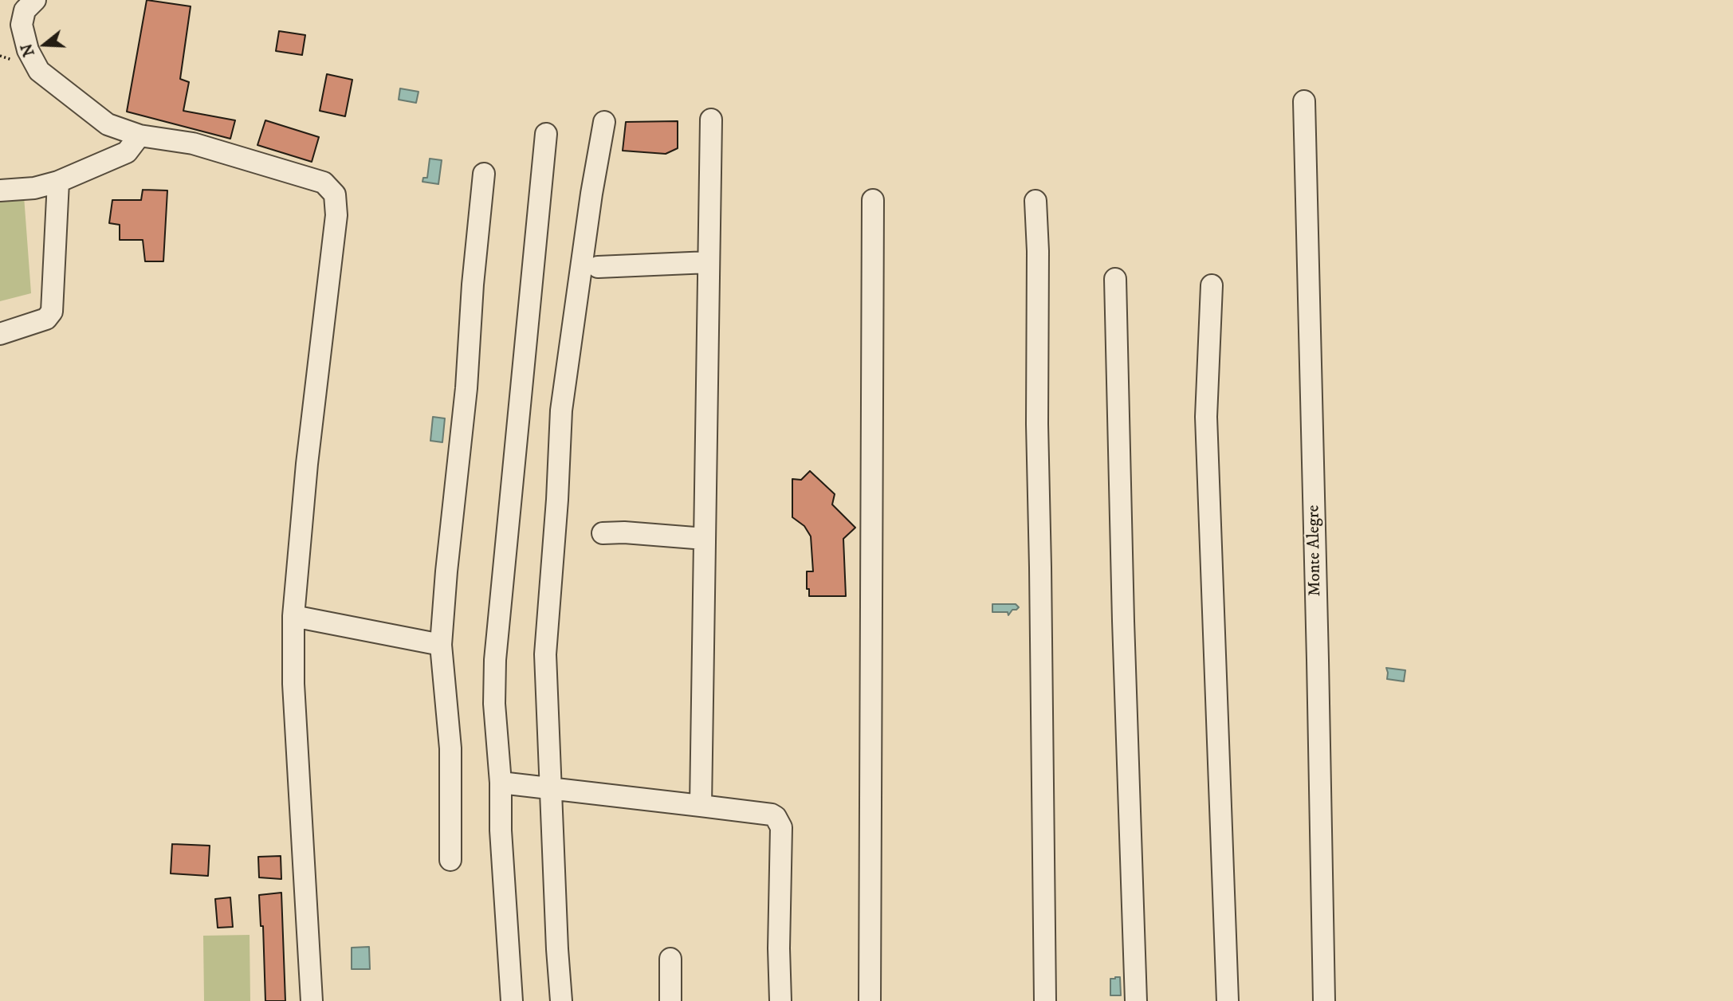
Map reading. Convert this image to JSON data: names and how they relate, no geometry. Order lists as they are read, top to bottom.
{
  "streets": {
    "street": ["Monte Alegre"]
  },
  "north": "left"
}
